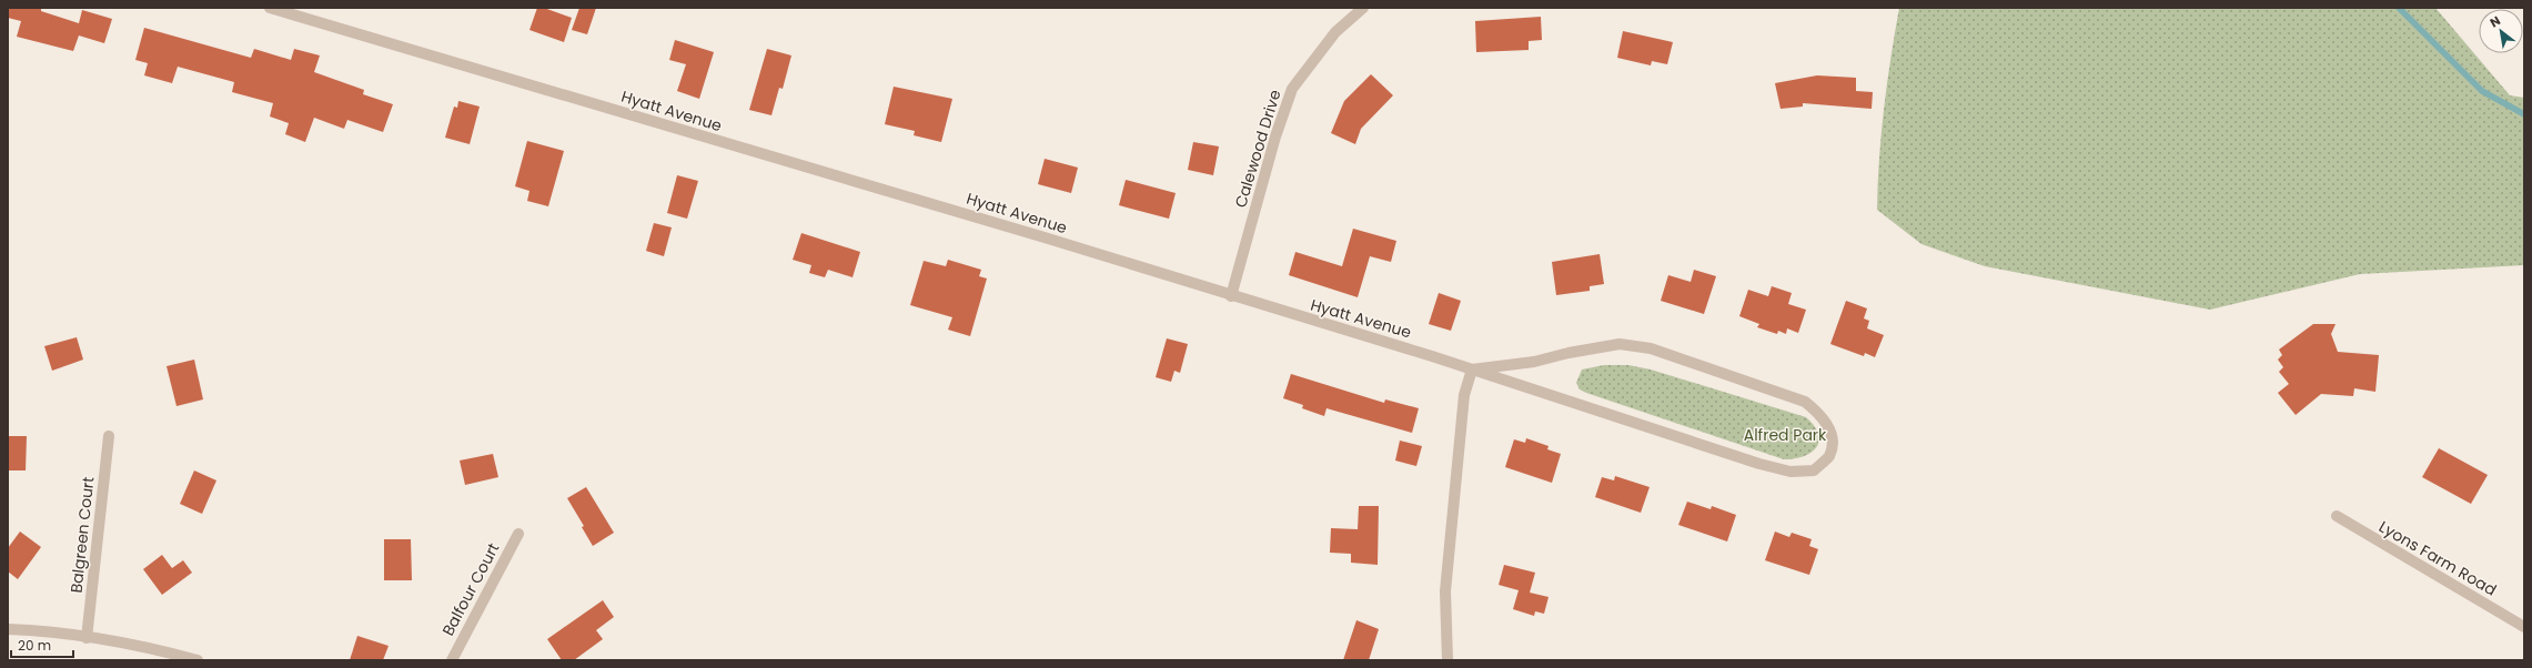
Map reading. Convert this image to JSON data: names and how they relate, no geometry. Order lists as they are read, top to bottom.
{
  "streets": {
    "street": [
      "Hyatt Avenue",
      "Calewood Drive",
      "Balgreen Court",
      "Lyons Farm Road",
      "Balfour Court"
    ]
  },
  "crossings": [
    ["Hyatt Avenue", "Calewood Drive"]
  ],
  "parks": ["Alfred Park"],
  "scale_bar": "20 m",
  "north": "top left"
}
